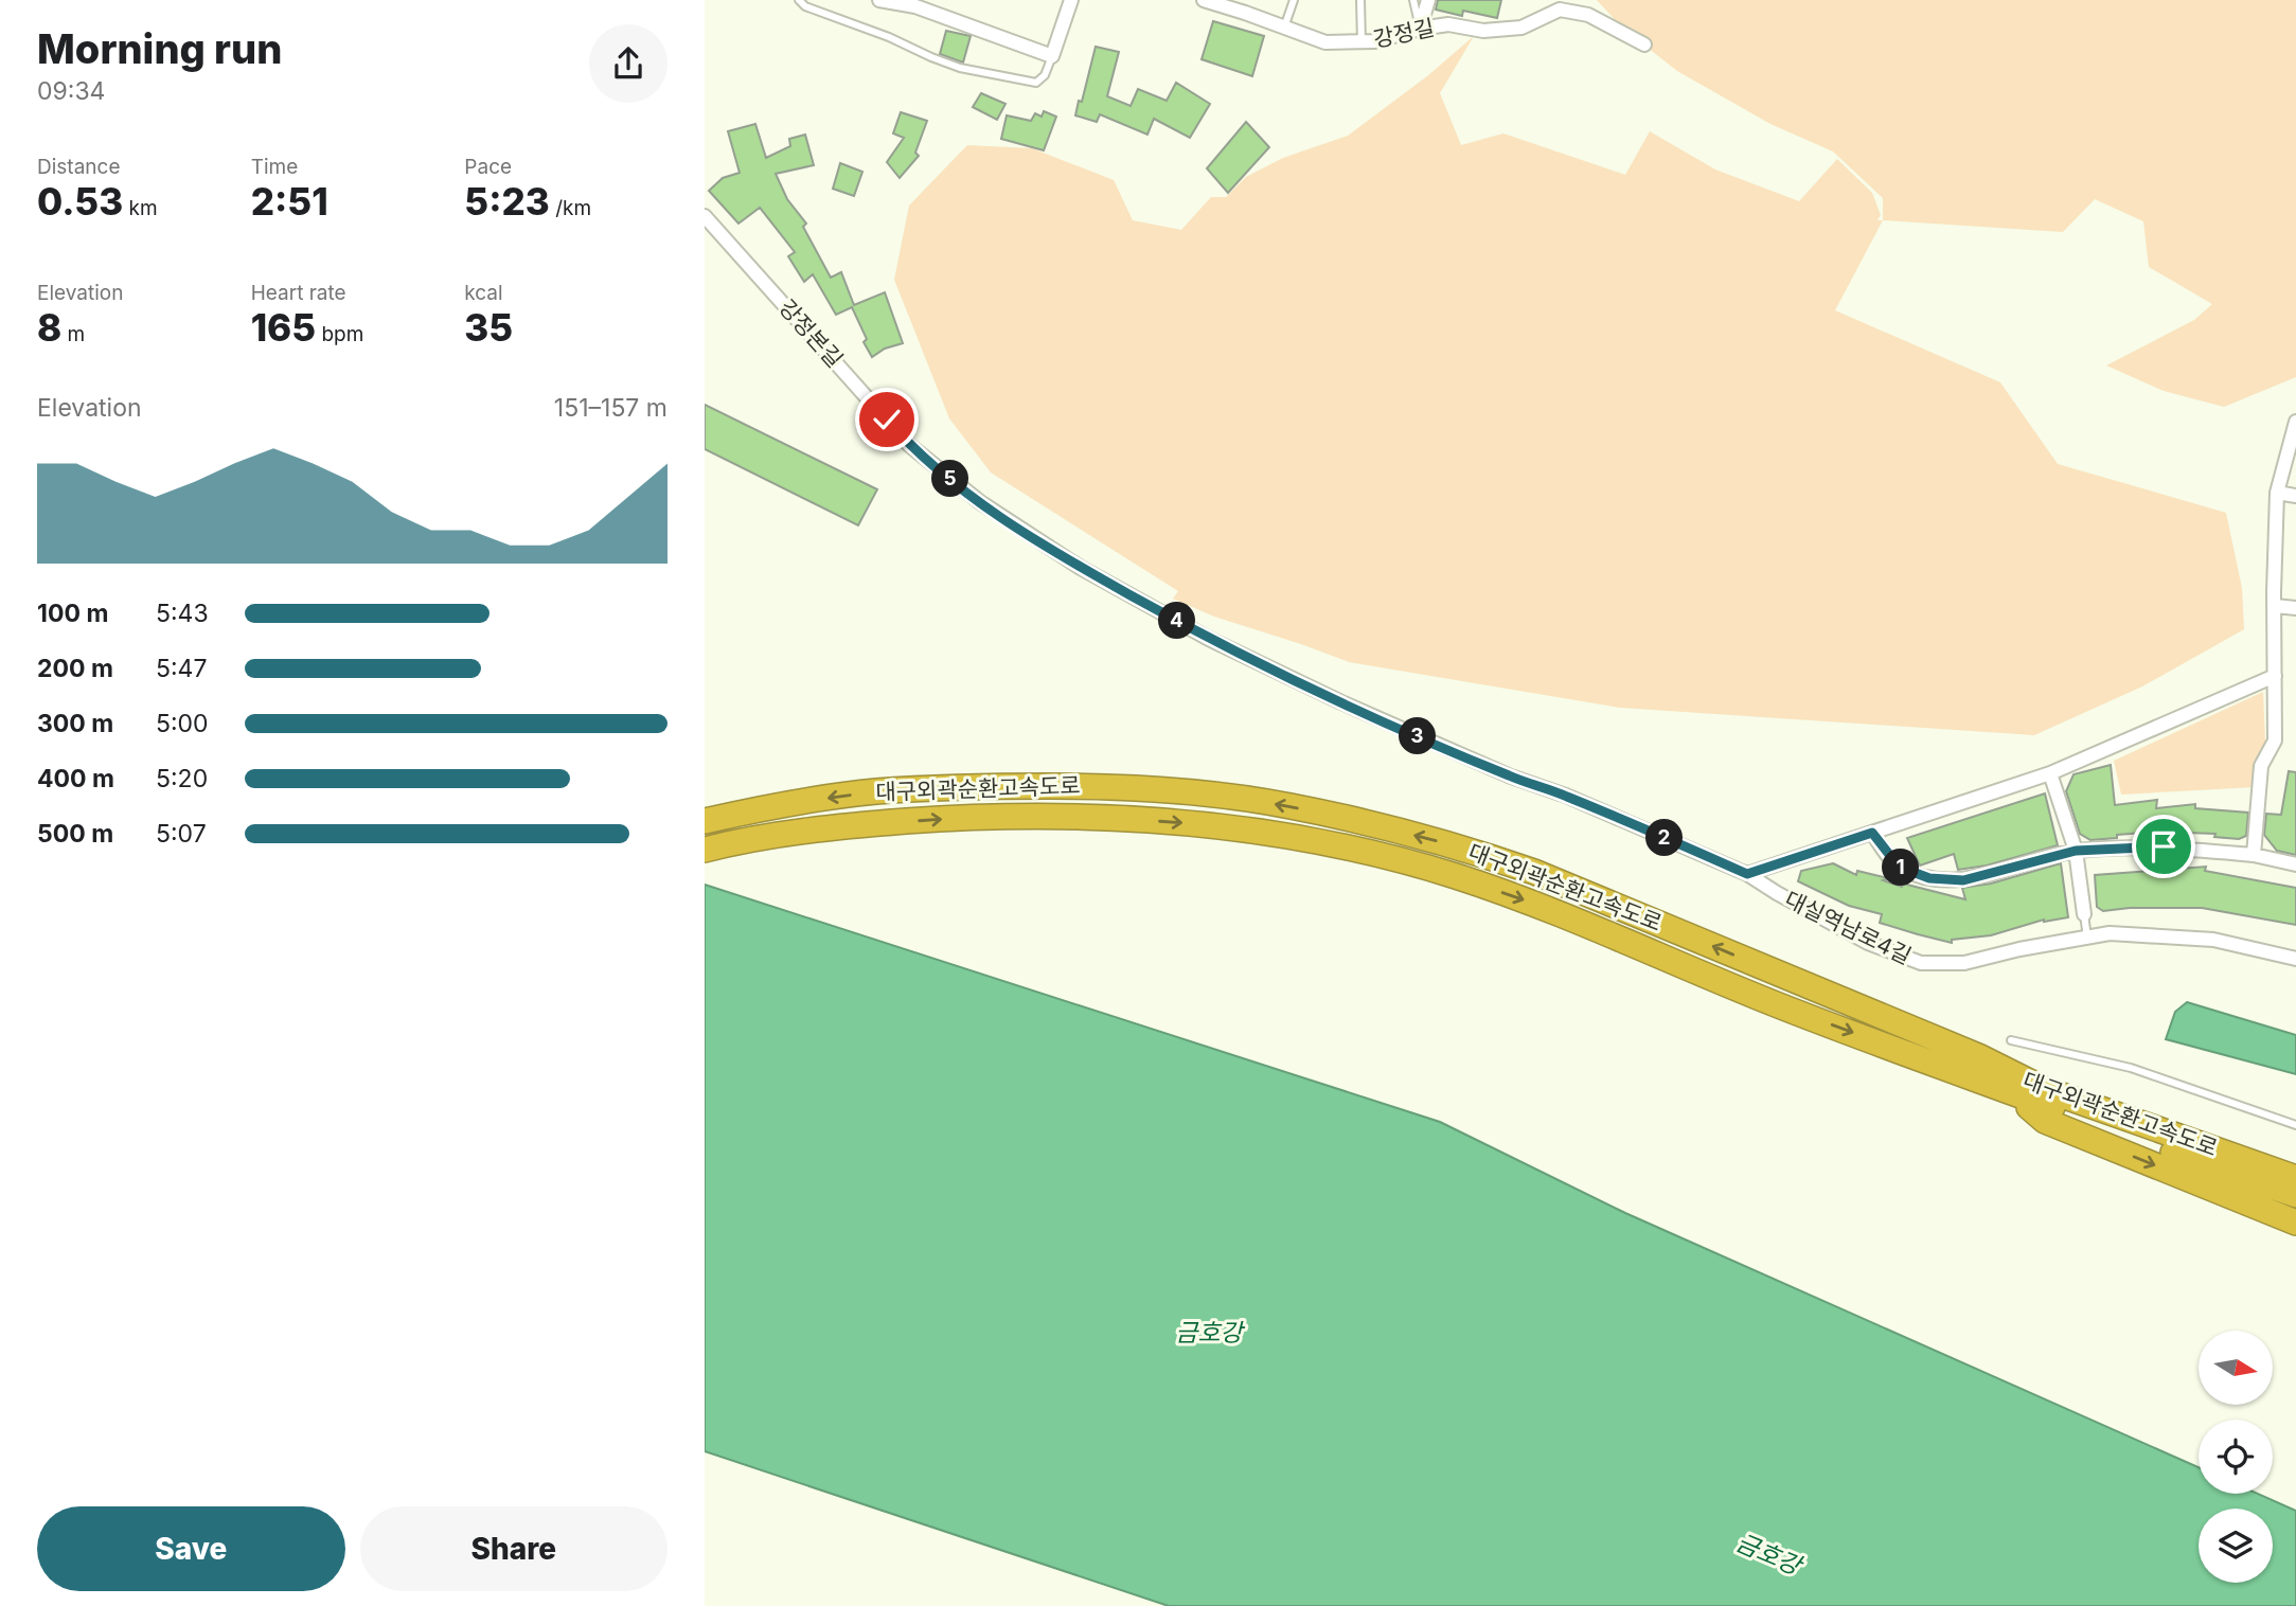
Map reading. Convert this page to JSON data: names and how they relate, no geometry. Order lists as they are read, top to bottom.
{
  "streets": {
    "highway": ["대구외곽순환고속도로"],
    "street": ["강정길", "강정본길", "대실역남로4길"]
  },
  "crossings": [
    ["강정본길", "대실역남로4길"]
  ],
  "water": ["금호강"],
  "north": "right",
  "page": {
    "heading": ["Morning run", "09:34"],
    "stats": [
      ["Distance", "0.53 km"],
      ["Time", "2:51"],
      ["Pace", "5:23 /km"],
      ["Elevation", "8 m"],
      ["Heart rate", "165 bpm"],
      ["kcal", "35"]
    ],
    "chart": ["Elevation", "151–157 m"],
    "pins": [
      "5",
      "4",
      "3",
      "2",
      "1"
    ],
    "list": [
      {
        "name": "100 m",
        "note": "5:43"
      },
      {
        "name": "200 m",
        "note": "5:47"
      },
      {
        "name": "300 m",
        "note": "5:00"
      },
      {
        "name": "400 m",
        "note": "5:20"
      },
      {
        "name": "500 m",
        "note": "5:07"
      }
    ],
    "buttons": ["Save", "Share"]
  }
}
